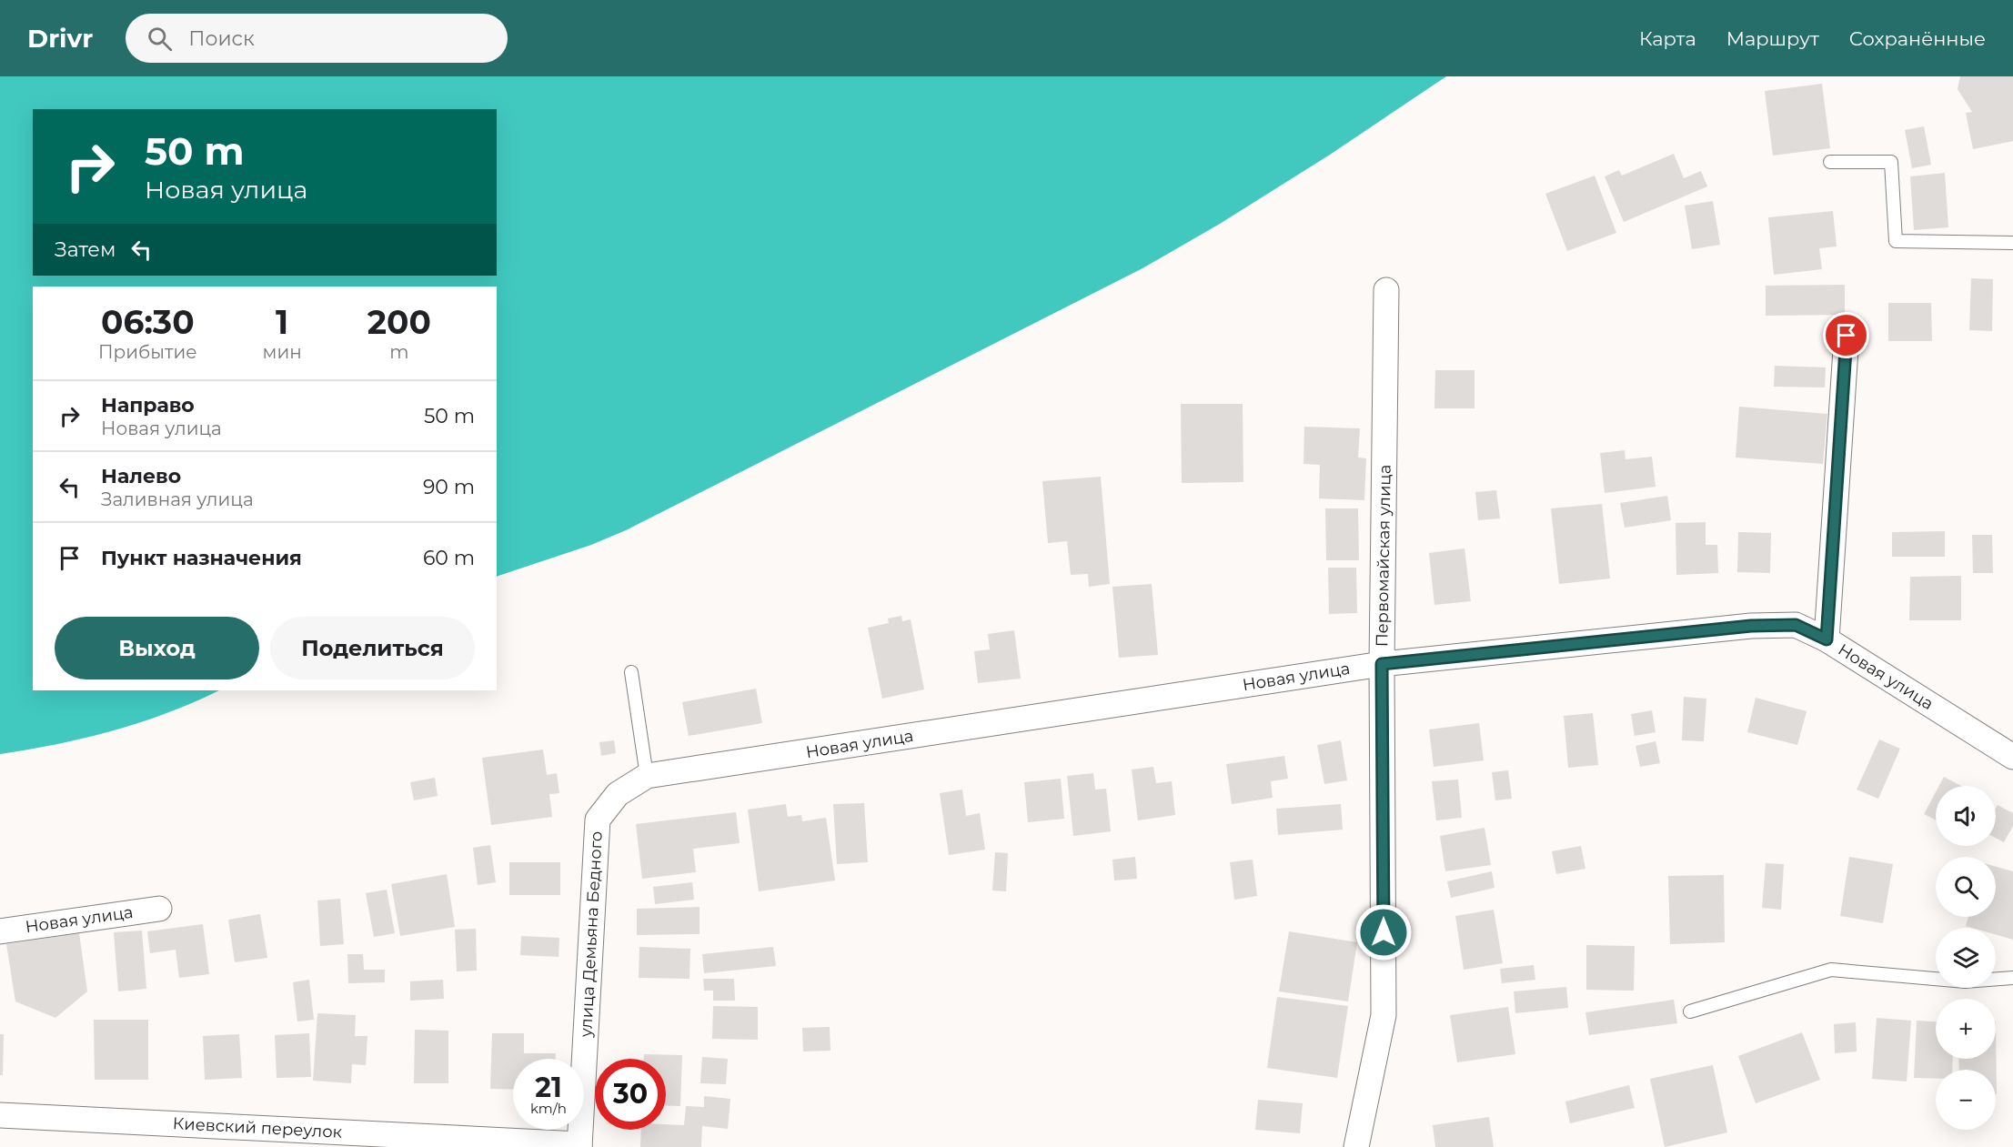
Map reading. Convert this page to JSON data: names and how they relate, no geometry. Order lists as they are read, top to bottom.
{
  "streets": {
    "street": [
      "Первомайская улица",
      "Новая улица",
      "улица Демьяна Бедного",
      "Киевский переулок"
    ]
  },
  "crossings": [
    ["Первомайская улица", "Новая улица"],
    ["Новая улица", "улица Демьяна Бедного"],
    ["улица Демьяна Бедного", "Киевский переулок"]
  ],
  "page": {
    "header": "Drivr",
    "search": "Поиск",
    "nav": ["Карта", "Маршрут", "Сохранённые"],
    "turn": ["50 m", "Новая улица"],
    "then": "Затем",
    "eta": [
      "06:30",
      "Прибытие",
      "1",
      "мин",
      "200",
      "m"
    ],
    "list": [
      {
        "name": "Направо",
        "note": "Новая улица",
        "value": "50 m"
      },
      {
        "name": "Налево",
        "note": "Заливная улица",
        "value": "90 m"
      },
      {
        "name": "Пункт назначения",
        "value": "60 m"
      }
    ],
    "buttons": ["Выход", "Поделиться"],
    "map_buttons": ["+", "−"],
    "speed": "21 km/h",
    "limit": "30"
  }
}
